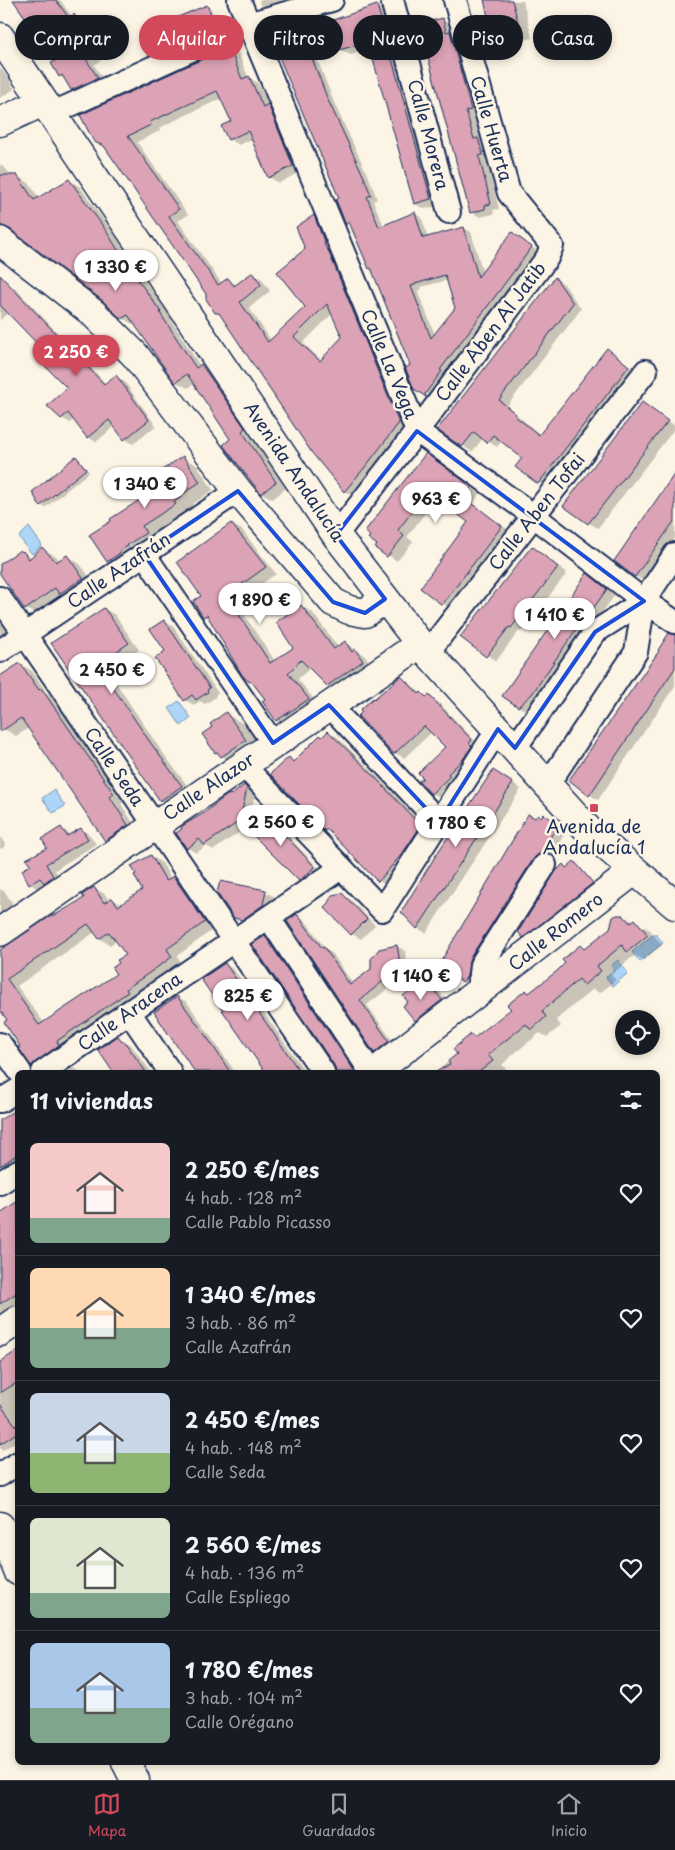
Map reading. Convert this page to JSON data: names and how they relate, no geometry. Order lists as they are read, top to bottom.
{
  "streets": {
    "street": [
      "Calle Huerta",
      "Calle Morera",
      "Calle Aben Al Jatib",
      "Calle La Vega",
      "Avenida Andalucía",
      "Calle Aben Tofai",
      "Calle Azafrán",
      "Calle Seda",
      "Calle Alazor",
      "Calle Romero",
      "Calle Aracena"
    ]
  },
  "crossings": [
    ["Calle Huerta", "Calle Aben Al Jatib"],
    ["Calle Aben Al Jatib", "Calle La Vega"],
    ["Calle Aben Al Jatib", "Avenida Andalucía"],
    ["Calle La Vega", "Calle Aben Tofai"],
    ["Avenida Andalucía", "Calle Aben Tofai"],
    ["Avenida Andalucía", "Calle Alazor"],
    ["Avenida Andalucía", "Calle Romero"],
    ["Calle Aben Tofai", "Calle Alazor"],
    ["Calle Azafrán", "Calle Seda"],
    ["Calle Seda", "Calle Alazor"],
    ["Calle Seda", "Calle Aracena"]
  ],
  "places": {
    "transit": ["Avenida de Andalucía 1"]
  },
  "page": {
    "chip": [
      "Comprar",
      "Alquilar",
      "Filtros",
      "Nuevo",
      "Piso",
      "Casa"
    ],
    "price": [
      "1 330 €",
      "2 250 €",
      "1 340 €",
      "963 €",
      "1 890 €",
      "1 410 €",
      "2 450 €",
      "2 560 €",
      "1 780 €",
      "1 140 €",
      "825 €"
    ],
    "heading": "11 viviendas",
    "list": [
      {
        "name": "2 250 €/mes",
        "note": "4 hab. · 128 m² · Calle Pablo Picasso"
      },
      {
        "name": "1 340 €/mes",
        "note": "3 hab. · 86 m² · Calle Azafrán"
      },
      {
        "name": "2 450 €/mes",
        "note": "4 hab. · 148 m² · Calle Seda"
      },
      {
        "name": "2 560 €/mes",
        "note": "4 hab. · 136 m² · Calle Espliego"
      },
      {
        "name": "1 780 €/mes",
        "note": "3 hab. · 104 m² · Calle Orégano"
      }
    ],
    "tabs": ["Mapa", "Guardados", "Inicio"]
  }
}
